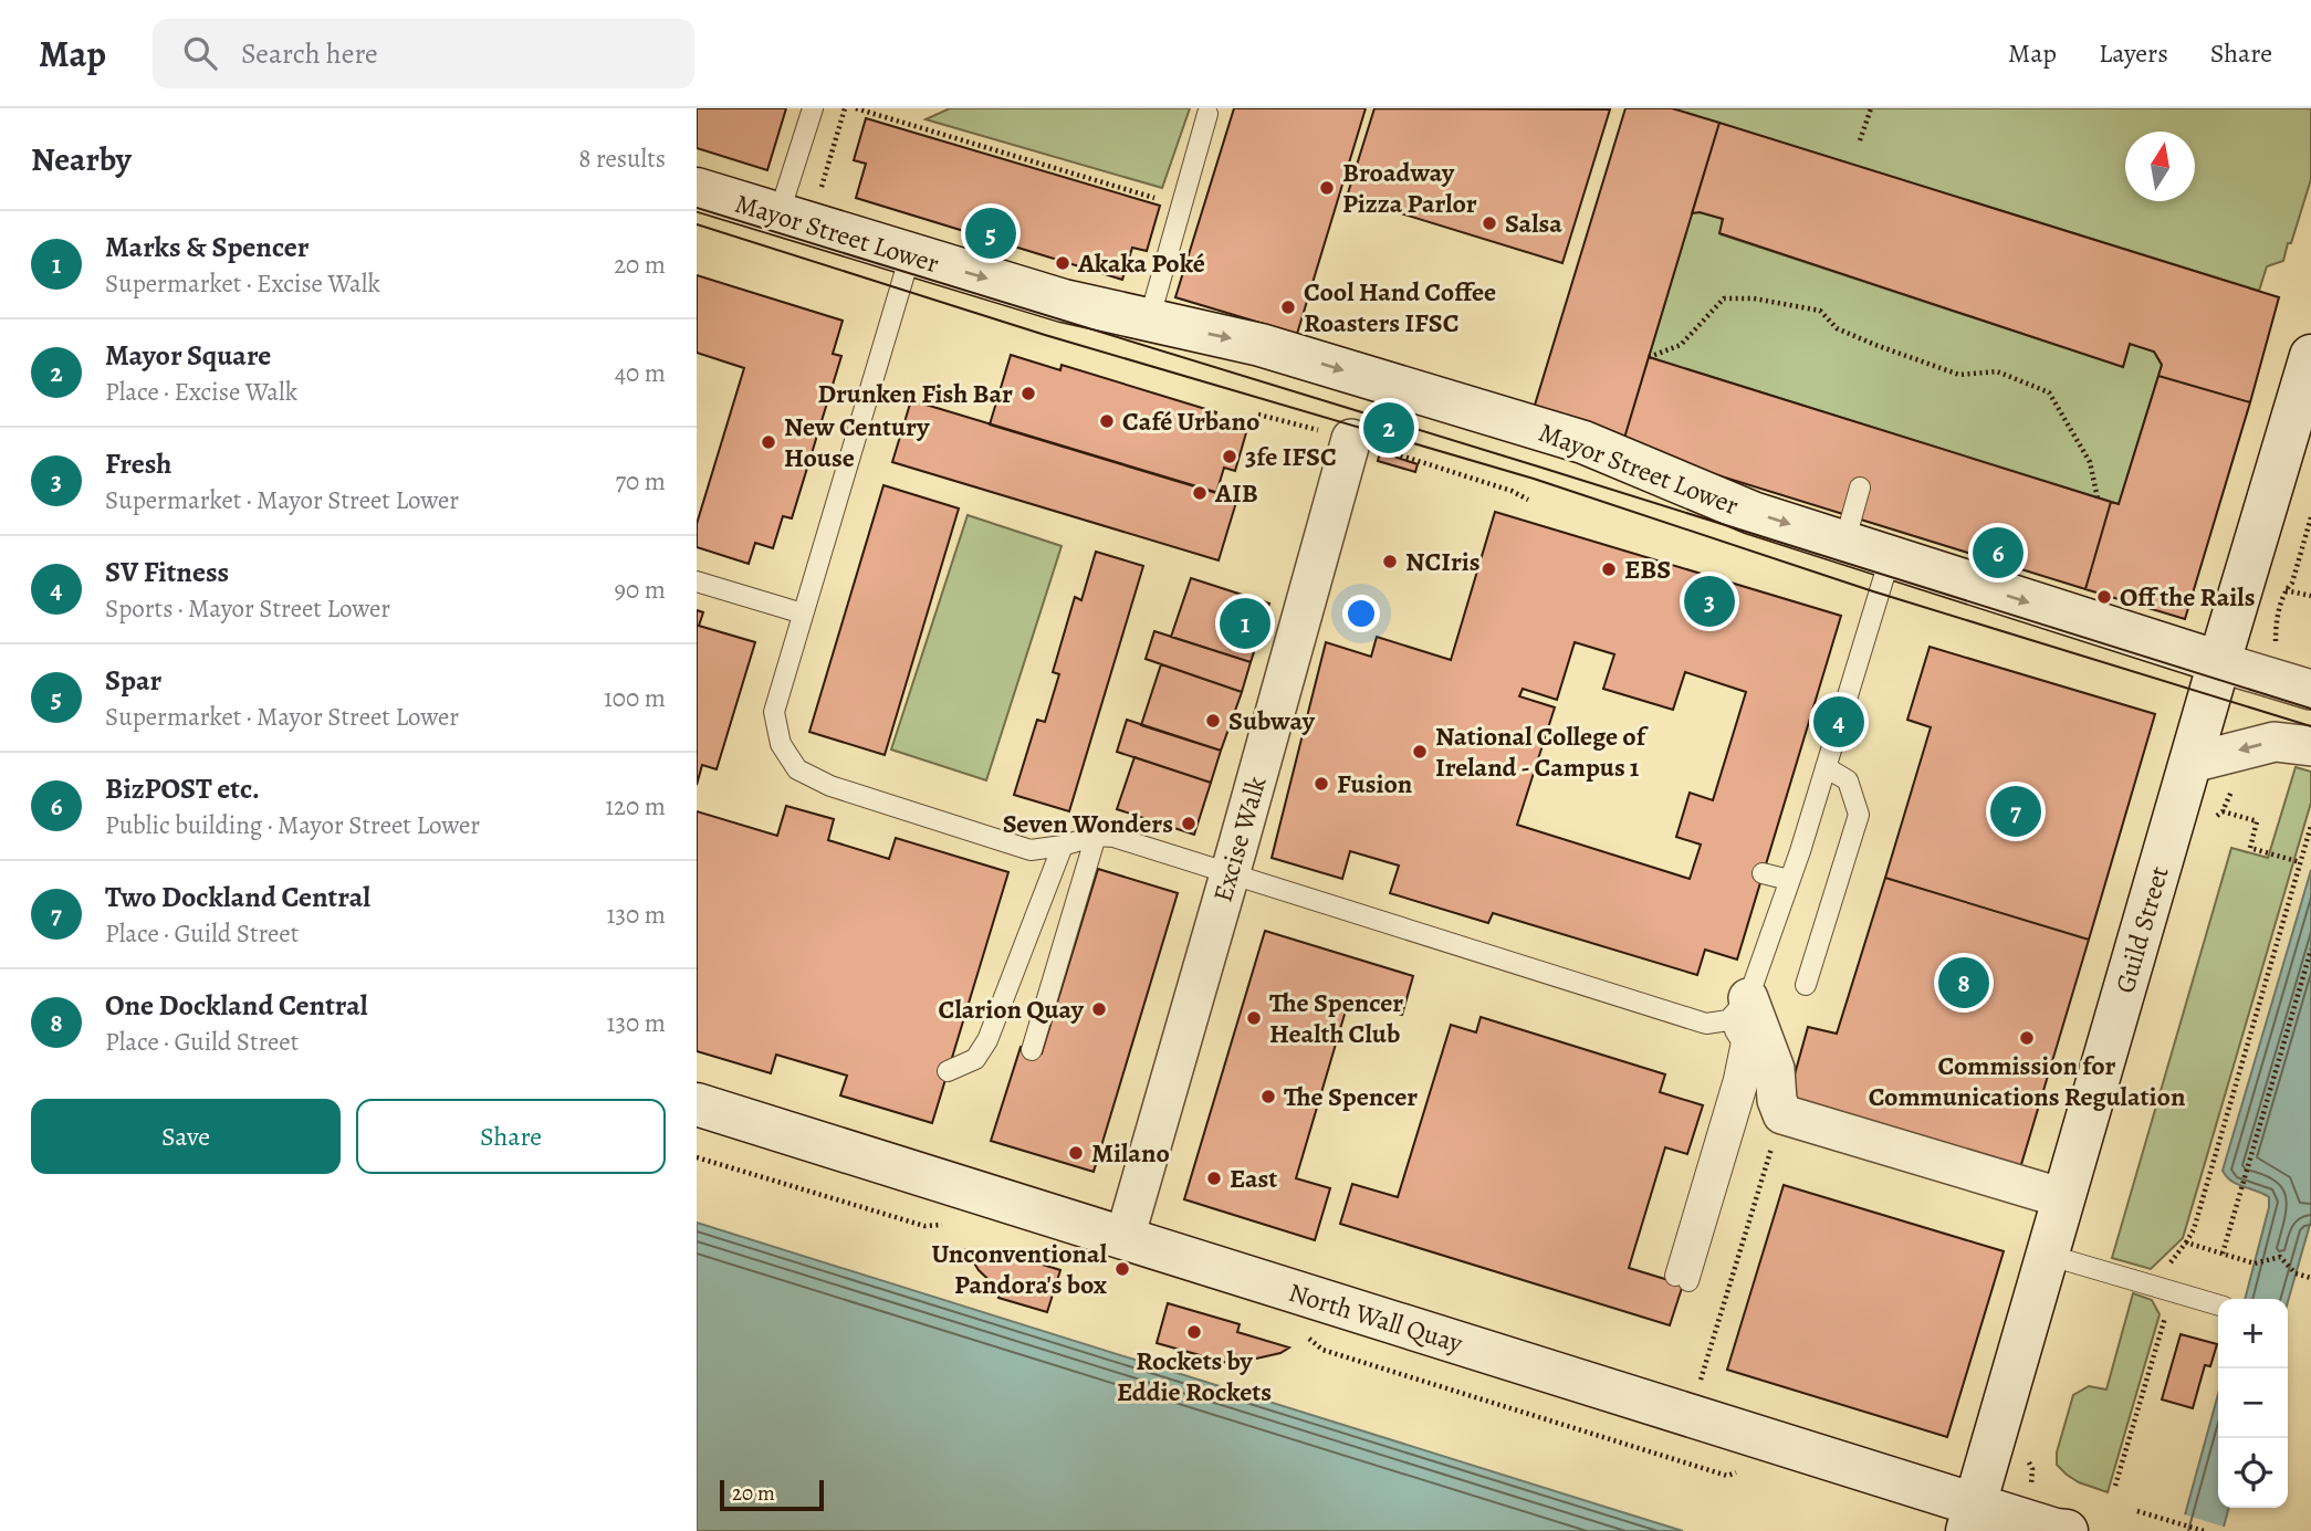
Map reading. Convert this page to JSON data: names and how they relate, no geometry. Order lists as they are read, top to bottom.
{
  "streets": {
    "street": [
      "Mayor Street Lower",
      "Excise Walk",
      "Guild Street",
      "North Wall Quay"
    ]
  },
  "crossings": [
    ["Mayor Street Lower", "Guild Street"],
    ["Excise Walk", "North Wall Quay"],
    ["Guild Street", "North Wall Quay"]
  ],
  "one_way": ["Mayor Street Lower"],
  "places": [
    "Broadway Pizza Parlor",
    "Salsa",
    "Akaka Poké",
    "Cool Hand Coffee Roasters IFSC",
    "Drunken Fish Bar",
    "Café Urbano",
    "New Century House",
    "3fe IFSC",
    "AIB",
    "NCIris",
    "EBS",
    "Off the Rails",
    "Subway",
    "National College of Ireland - Campus 1",
    "Fusion",
    "Seven Wonders",
    "Clarion Quay",
    "The Spencer Health Club",
    "Commission for Communications Regulation",
    "The Spencer",
    "Milano",
    "East",
    "Unconventional Pandora's box",
    "Rockets by Eddie Rockets"
  ],
  "scale_bar": "20 m",
  "north": "top",
  "page": {
    "header": "Map",
    "search": "Search here",
    "nav": ["Map", "Layers", "Share"],
    "heading": ["Nearby", "8 results"],
    "pins": [
      "5",
      "2",
      "6",
      "3",
      "1",
      "4",
      "7",
      "8"
    ],
    "list": [
      {
        "mark": "1",
        "name": "Marks & Spencer",
        "note": "Supermarket · Excise Walk",
        "value": "20 m"
      },
      {
        "mark": "2",
        "name": "Mayor Square",
        "note": "Place · Excise Walk",
        "value": "40 m"
      },
      {
        "mark": "3",
        "name": "Fresh",
        "note": "Supermarket · Mayor Street Lower",
        "value": "70 m"
      },
      {
        "mark": "4",
        "name": "SV Fitness",
        "note": "Sports · Mayor Street Lower",
        "value": "90 m"
      },
      {
        "mark": "5",
        "name": "Spar",
        "note": "Supermarket · Mayor Street Lower",
        "value": "100 m"
      },
      {
        "mark": "6",
        "name": "BizPOST etc.",
        "note": "Public building · Mayor Street Lower",
        "value": "120 m"
      },
      {
        "mark": "7",
        "name": "Two Dockland Central",
        "note": "Place · Guild Street",
        "value": "130 m"
      },
      {
        "mark": "8",
        "name": "One Dockland Central",
        "note": "Place · Guild Street",
        "value": "130 m"
      }
    ],
    "buttons": ["Save", "Share"],
    "map_buttons": ["+", "−"],
    "scale": "20 m"
  }
}
